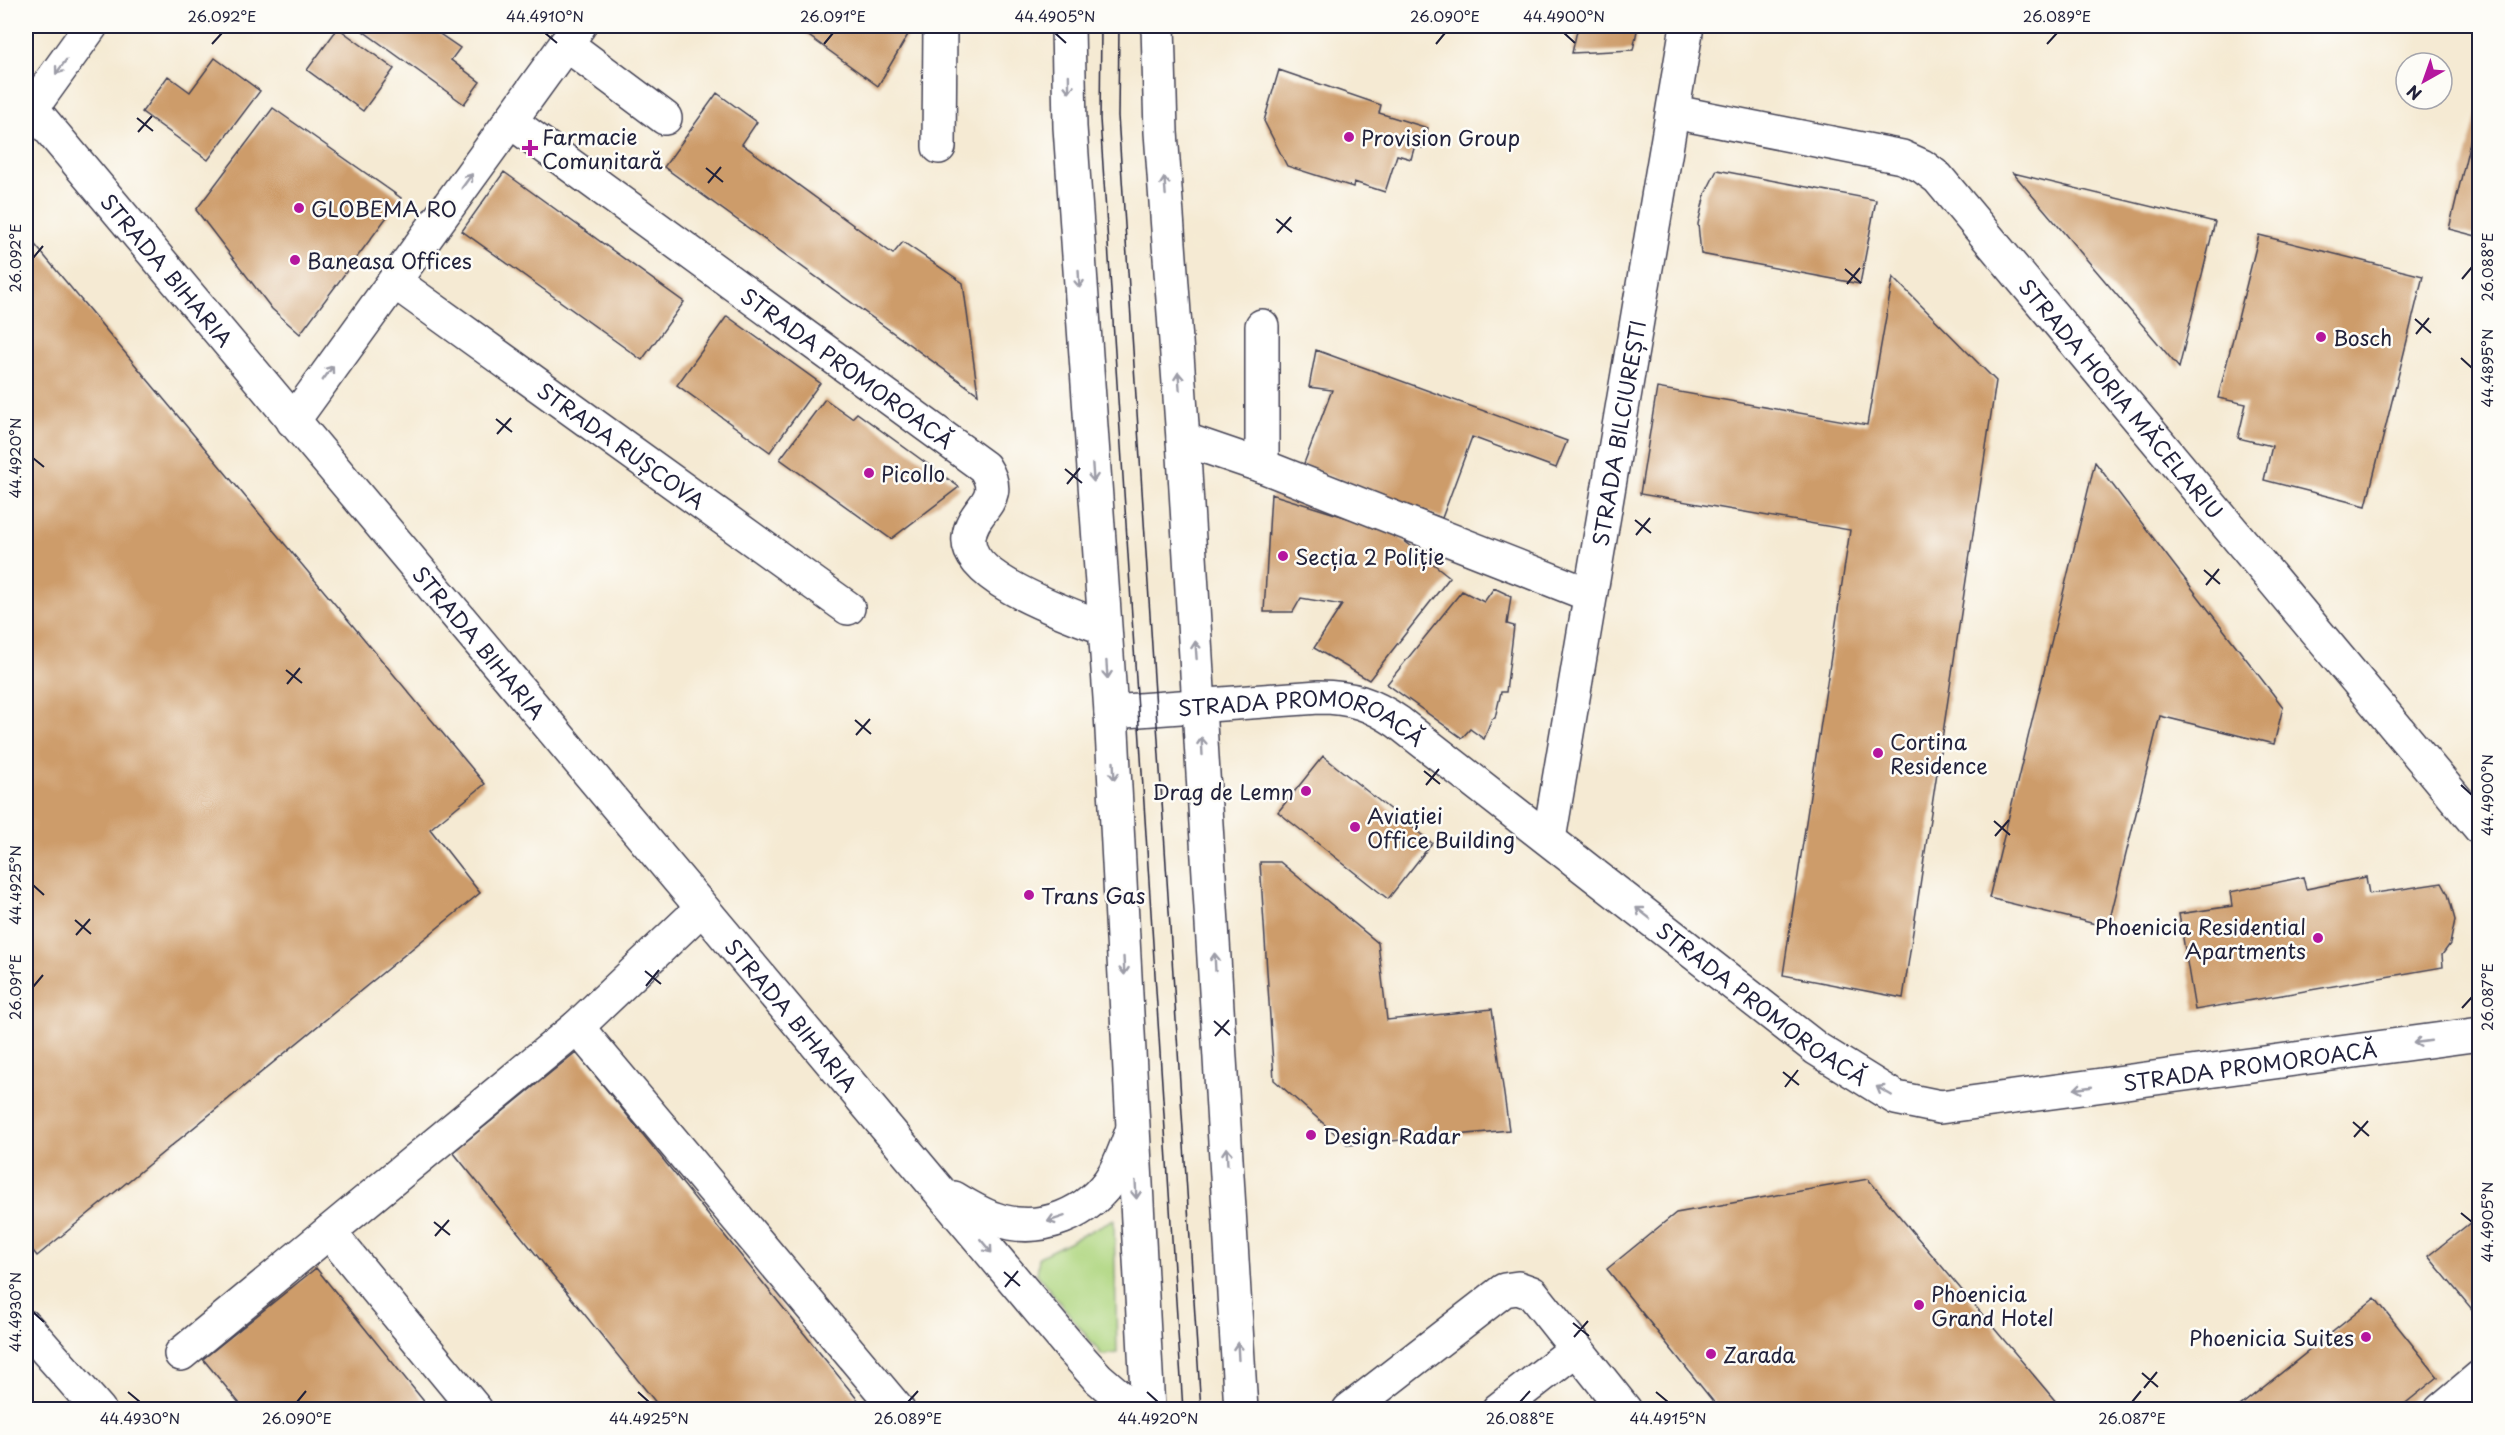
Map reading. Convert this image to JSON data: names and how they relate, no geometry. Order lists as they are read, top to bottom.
{
  "streets": {
    "street": [
      "STRADA BIHARIA",
      "STRADA PROMOROACĂ",
      "STRADA HORIA MĂCELARIU",
      "STRADA BILCIUREȘTI",
      "STRADA RUȘCOVA"
    ]
  },
  "crossings": [
    ["STRADA PROMOROACĂ", "STRADA BILCIUREȘTI"],
    ["STRADA HORIA MĂCELARIU", "STRADA BILCIUREȘTI"]
  ],
  "one_way": ["STRADA PROMOROACĂ"],
  "places": {
    "other": [
      "Provision Group",
      "GLOBEMA RO",
      "Baneasa Offices",
      "Bosch",
      "Picollo",
      "Secția 2 Poliție",
      "Cortina Residence",
      "Drag de Lemn",
      "Aviației Office Building",
      "Trans Gas",
      "Phoenicia Residential Apartments",
      "Design Radar",
      "Phoenicia Grand Hotel",
      "Phoenicia Suites",
      "Zarada"
    ],
    "health": ["Farmacie Comunitară"]
  },
  "north": "bottom left",
  "coordinates": [
    "26.092°E",
    "44.4910°N",
    "26.091°E",
    "44.4905°N",
    "26.090°E",
    "44.4900°N",
    "26.089°E",
    "26.088°E",
    "44.4895°N",
    "44.4920°N",
    "44.4925°N",
    "26.087°E",
    "44.4930°N",
    "44.4915°N"
  ]
}
